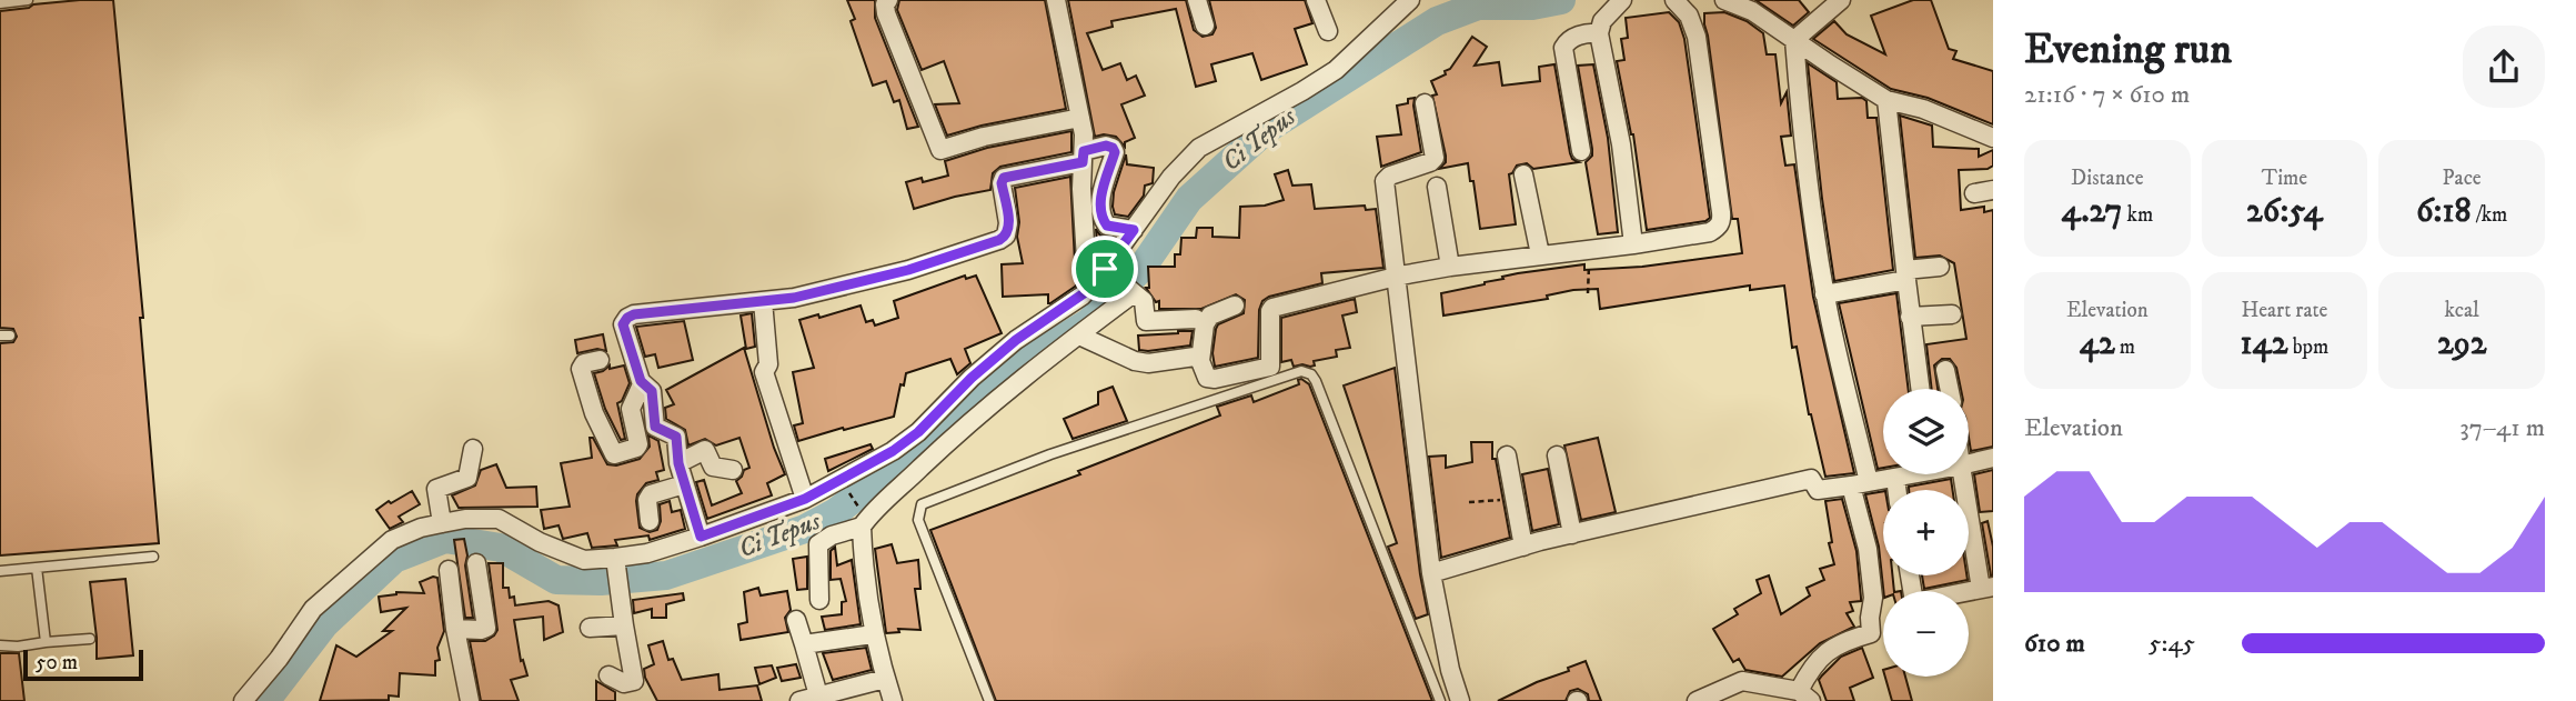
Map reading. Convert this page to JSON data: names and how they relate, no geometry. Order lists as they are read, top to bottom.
{
  "water": ["Ci Tepus"],
  "scale_bar": "50 m",
  "page": {
    "heading": ["Evening run", "21:16 · 7 × 610 m"],
    "stats": [
      ["Distance", "4.27 km"],
      ["Time", "26:54"],
      ["Pace", "6:18 /km"],
      ["Elevation", "42 m"],
      ["Heart rate", "142 bpm"],
      ["kcal", "292"]
    ],
    "map_buttons": ["+", "−"],
    "chart": ["Elevation", "37–41 m"],
    "list": [
      {
        "name": "610 m",
        "note": "5:45"
      }
    ],
    "scale": "50 m"
  }
}
